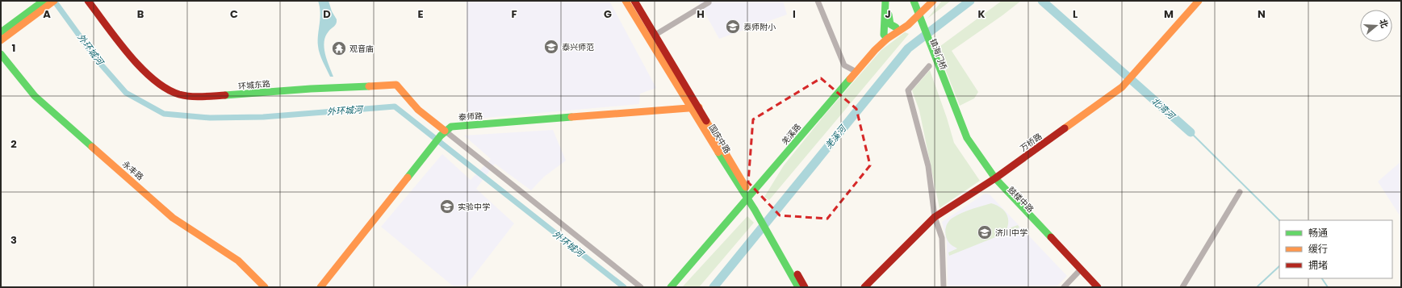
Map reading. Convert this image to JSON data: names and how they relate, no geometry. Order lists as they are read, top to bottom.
{
  "streets": {
    "street": [
      "镇海门桥",
      "环城东路",
      "泰师路",
      "羌溪路",
      "国庆中路",
      "万桥路",
      "永丰路",
      "鼓楼中路"
    ]
  },
  "crossings": [
    ["镇海门桥", "鼓楼中路"],
    ["环城东路", "泰师路"],
    ["泰师路", "国庆中路"],
    ["羌溪路", "国庆中路"],
    ["万桥路", "鼓楼中路"]
  ],
  "water": ["外环城河", "北湾河", "羌溪河"],
  "places": {
    "school or university": [
      "泰师附小",
      "泰兴师范",
      "实验中学",
      "济川中学"
    ],
    "temple": ["观音庙"]
  },
  "legend": ["畅通", "缓行", "拥堵"],
  "north": "right",
  "grid": {
    "columns": [
      "A",
      "B",
      "C",
      "D",
      "E",
      "F",
      "G",
      "H",
      "I",
      "J",
      "K",
      "L",
      "M",
      "N"
    ],
    "rows": ["1", "2", "3"]
  }
}
